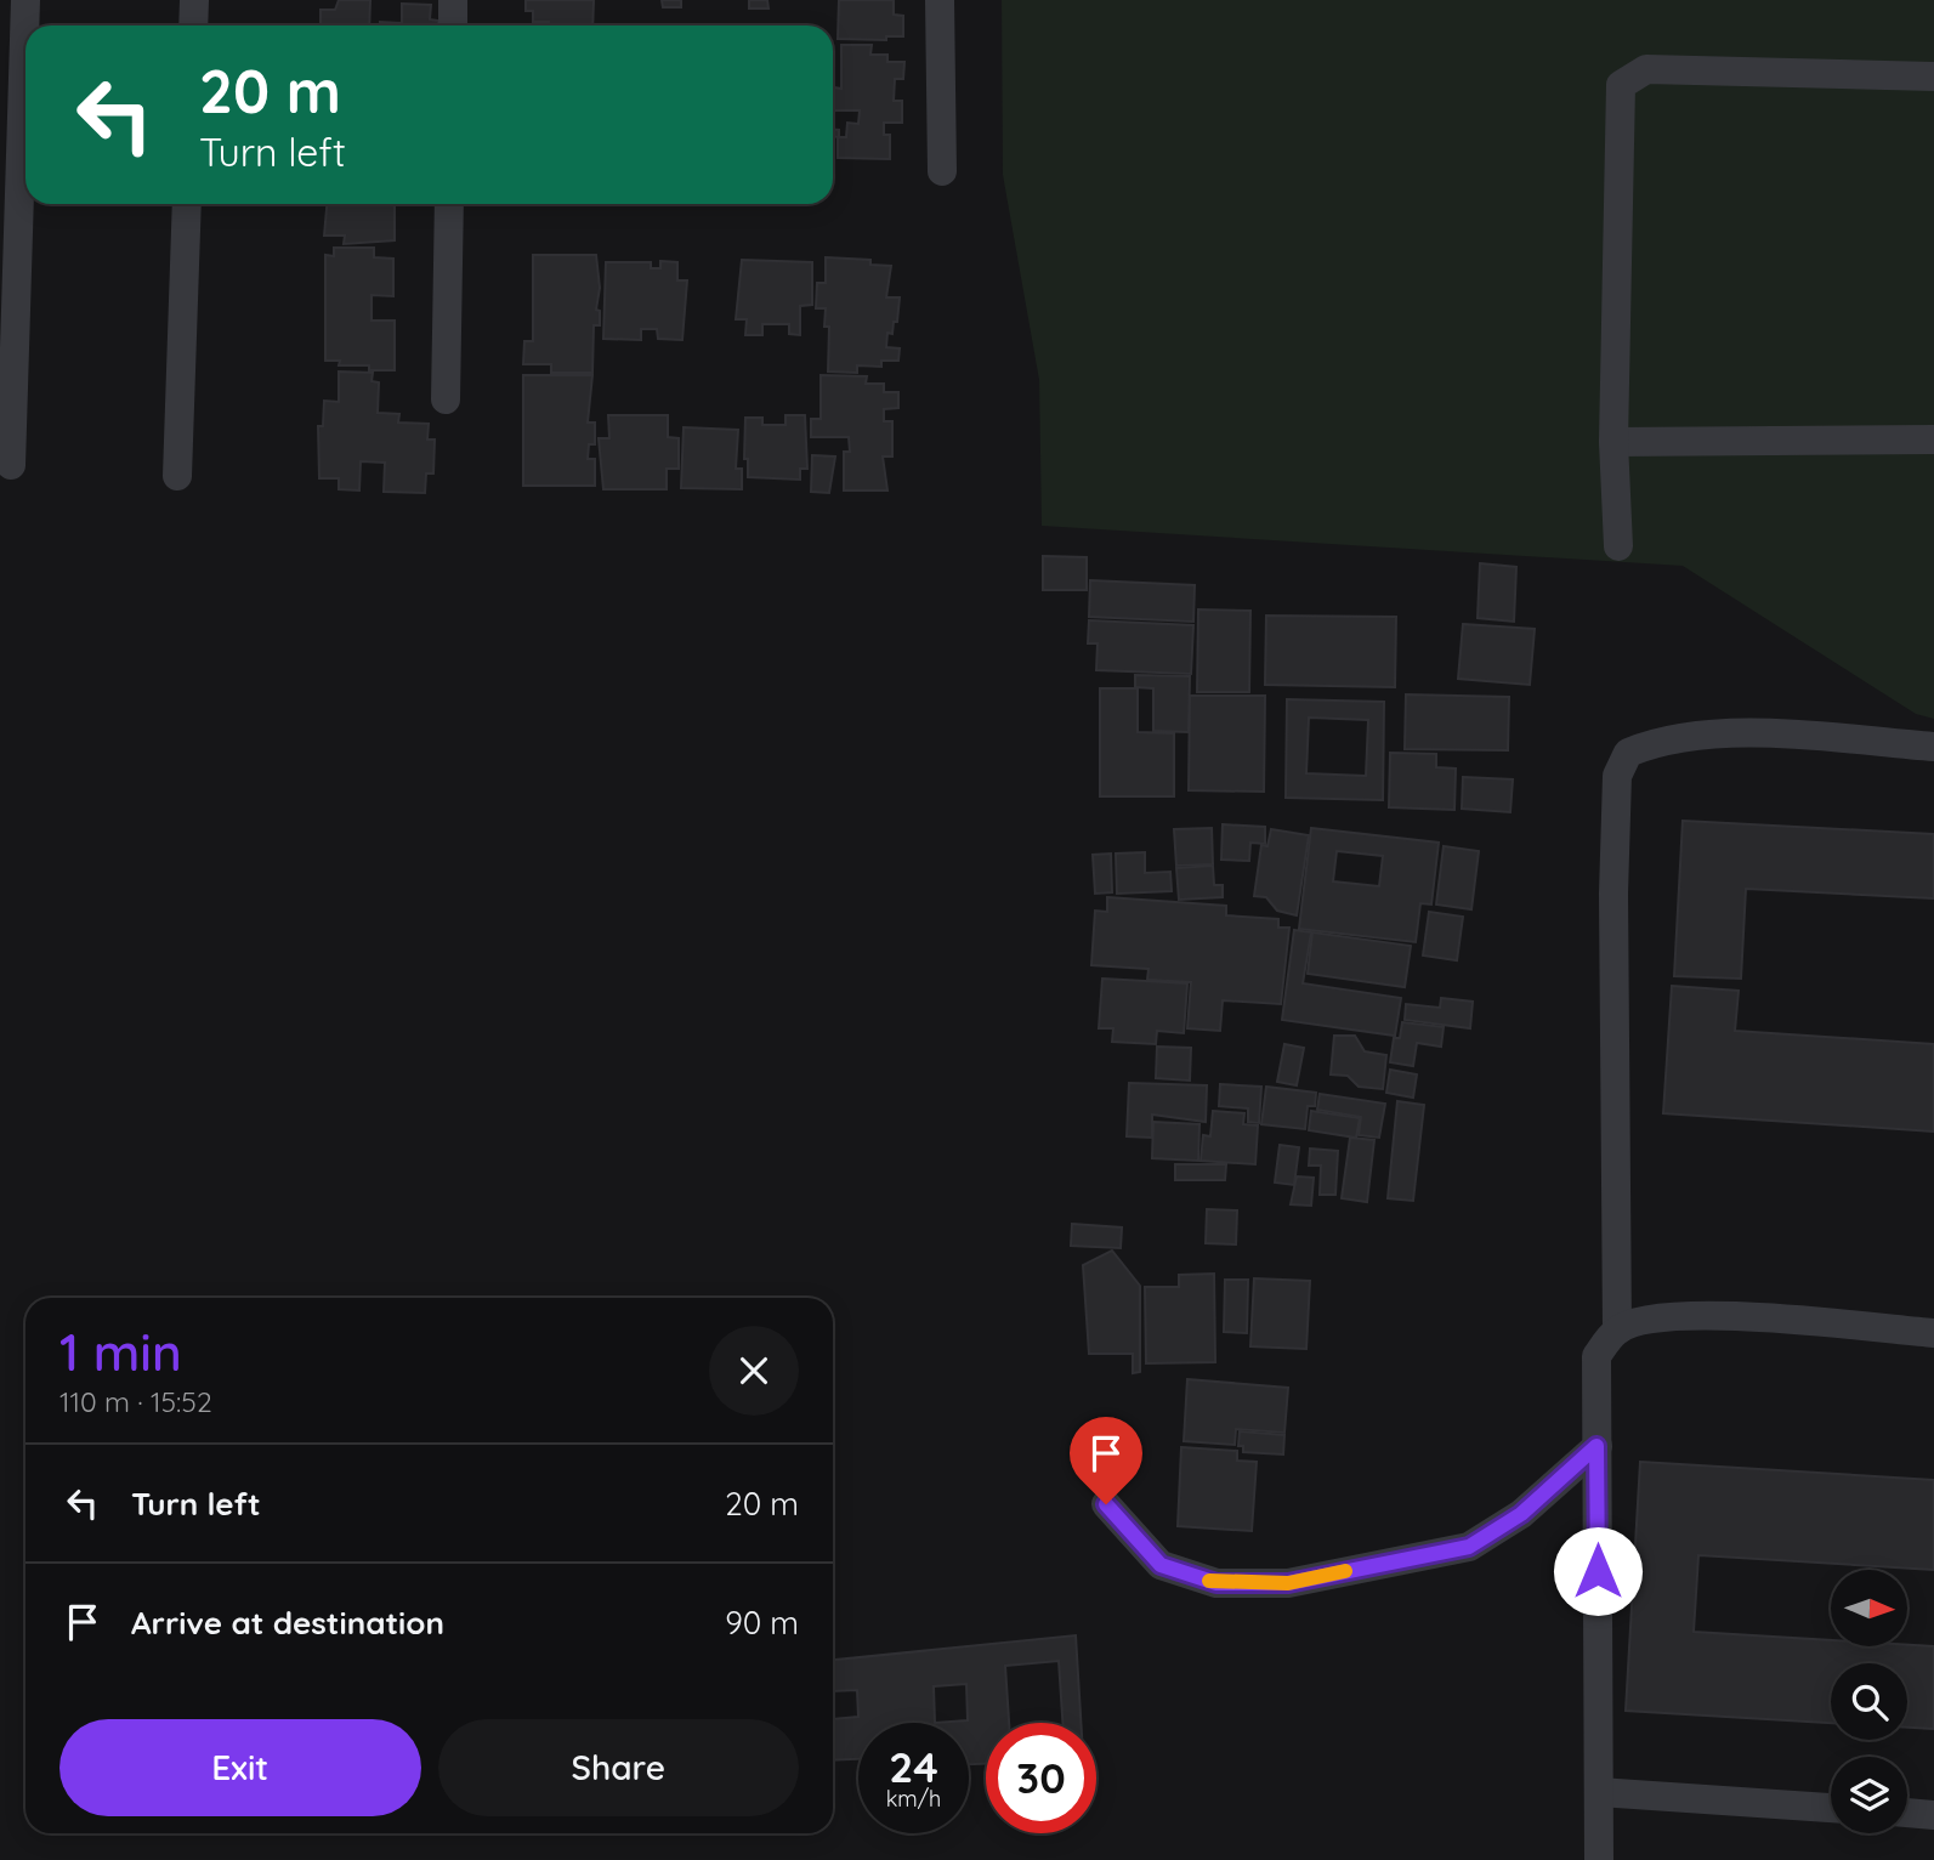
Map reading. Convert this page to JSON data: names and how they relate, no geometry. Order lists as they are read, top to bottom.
{
  "north": "right",
  "page": {
    "turn": ["20 m", "Turn left"],
    "heading": ["1 min", "110 m · 15:52"],
    "list": [
      {
        "name": "Turn left",
        "value": "20 m"
      },
      {
        "name": "Arrive at destination",
        "value": "90 m"
      }
    ],
    "buttons": ["Exit", "Share"],
    "speed": "24 km/h",
    "limit": "30"
  }
}
